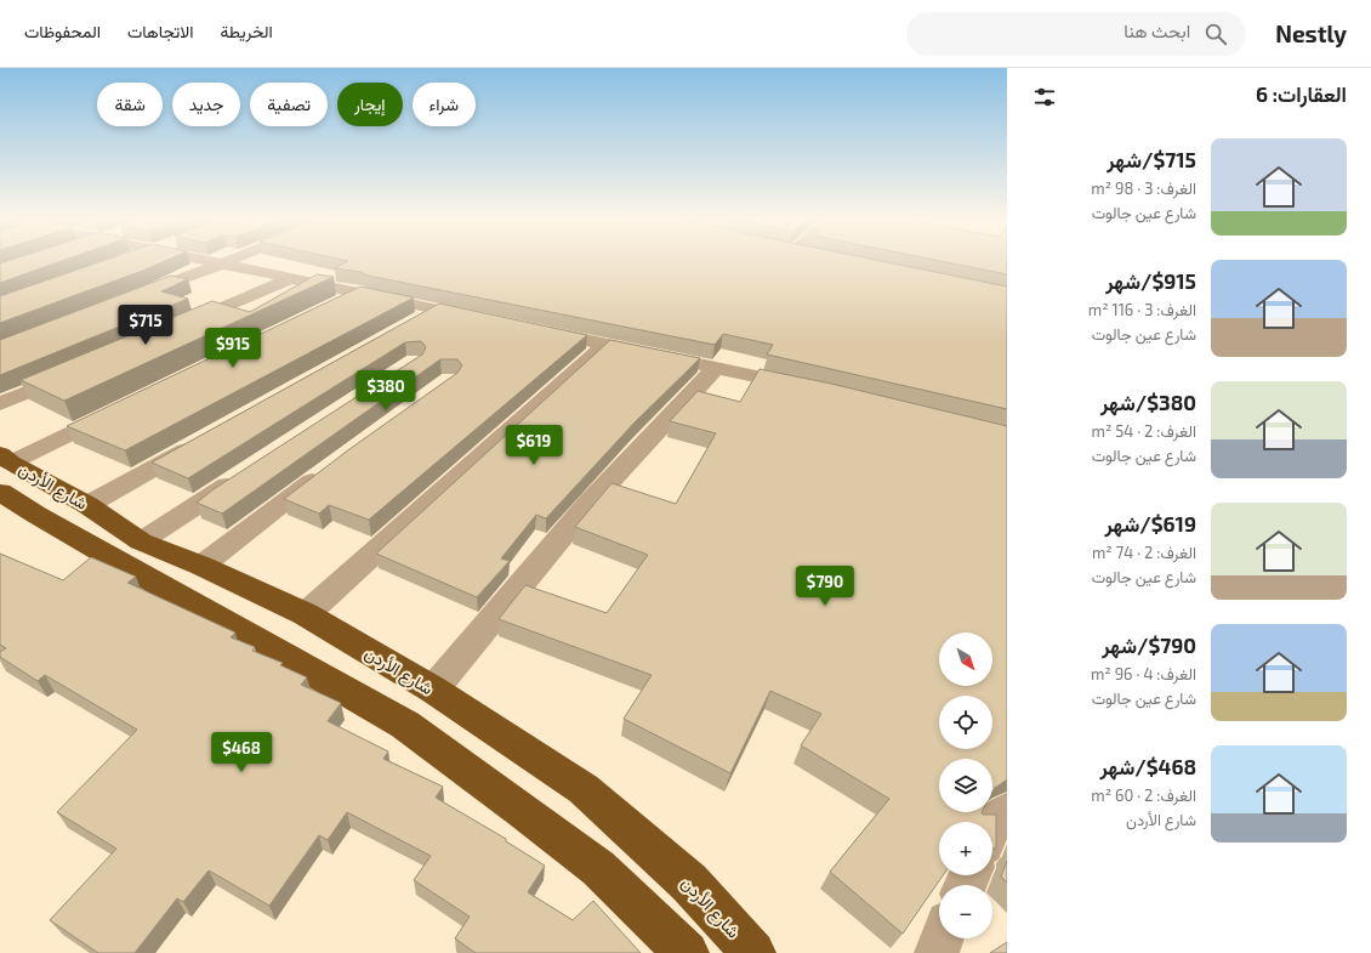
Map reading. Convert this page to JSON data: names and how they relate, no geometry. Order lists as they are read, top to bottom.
{
  "streets": {
    "highway": ["شارع الأردن"]
  },
  "north": "bottom right",
  "page": {
    "header": "Nestly",
    "search": "ابحث هنا",
    "nav": ["الخريطة", "الاتجاهات", "المحفوظات"],
    "heading": "العقارات: 6",
    "chip": [
      "شراء",
      "إيجار",
      "تصفية",
      "جديد",
      "شقة"
    ],
    "list": [
      {
        "name": "$715/شهر",
        "note": "الغرف: 3 · 98 m² · شارع عين جالوت"
      },
      {
        "name": "$915/شهر",
        "note": "الغرف: 3 · 116 m² · شارع عين جالوت"
      },
      {
        "name": "$380/شهر",
        "note": "الغرف: 2 · 54 m² · شارع عين جالوت"
      },
      {
        "name": "$619/شهر",
        "note": "الغرف: 2 · 74 m² · شارع عين جالوت"
      },
      {
        "name": "$790/شهر",
        "note": "الغرف: 4 · 96 m² · شارع عين جالوت"
      },
      {
        "name": "$468/شهر",
        "note": "الغرف: 2 · 60 m² · شارع الأردن"
      }
    ],
    "price": [
      "$715",
      "$915",
      "$380",
      "$619",
      "$790",
      "$468"
    ],
    "map_buttons": ["+", "−"]
  }
}
